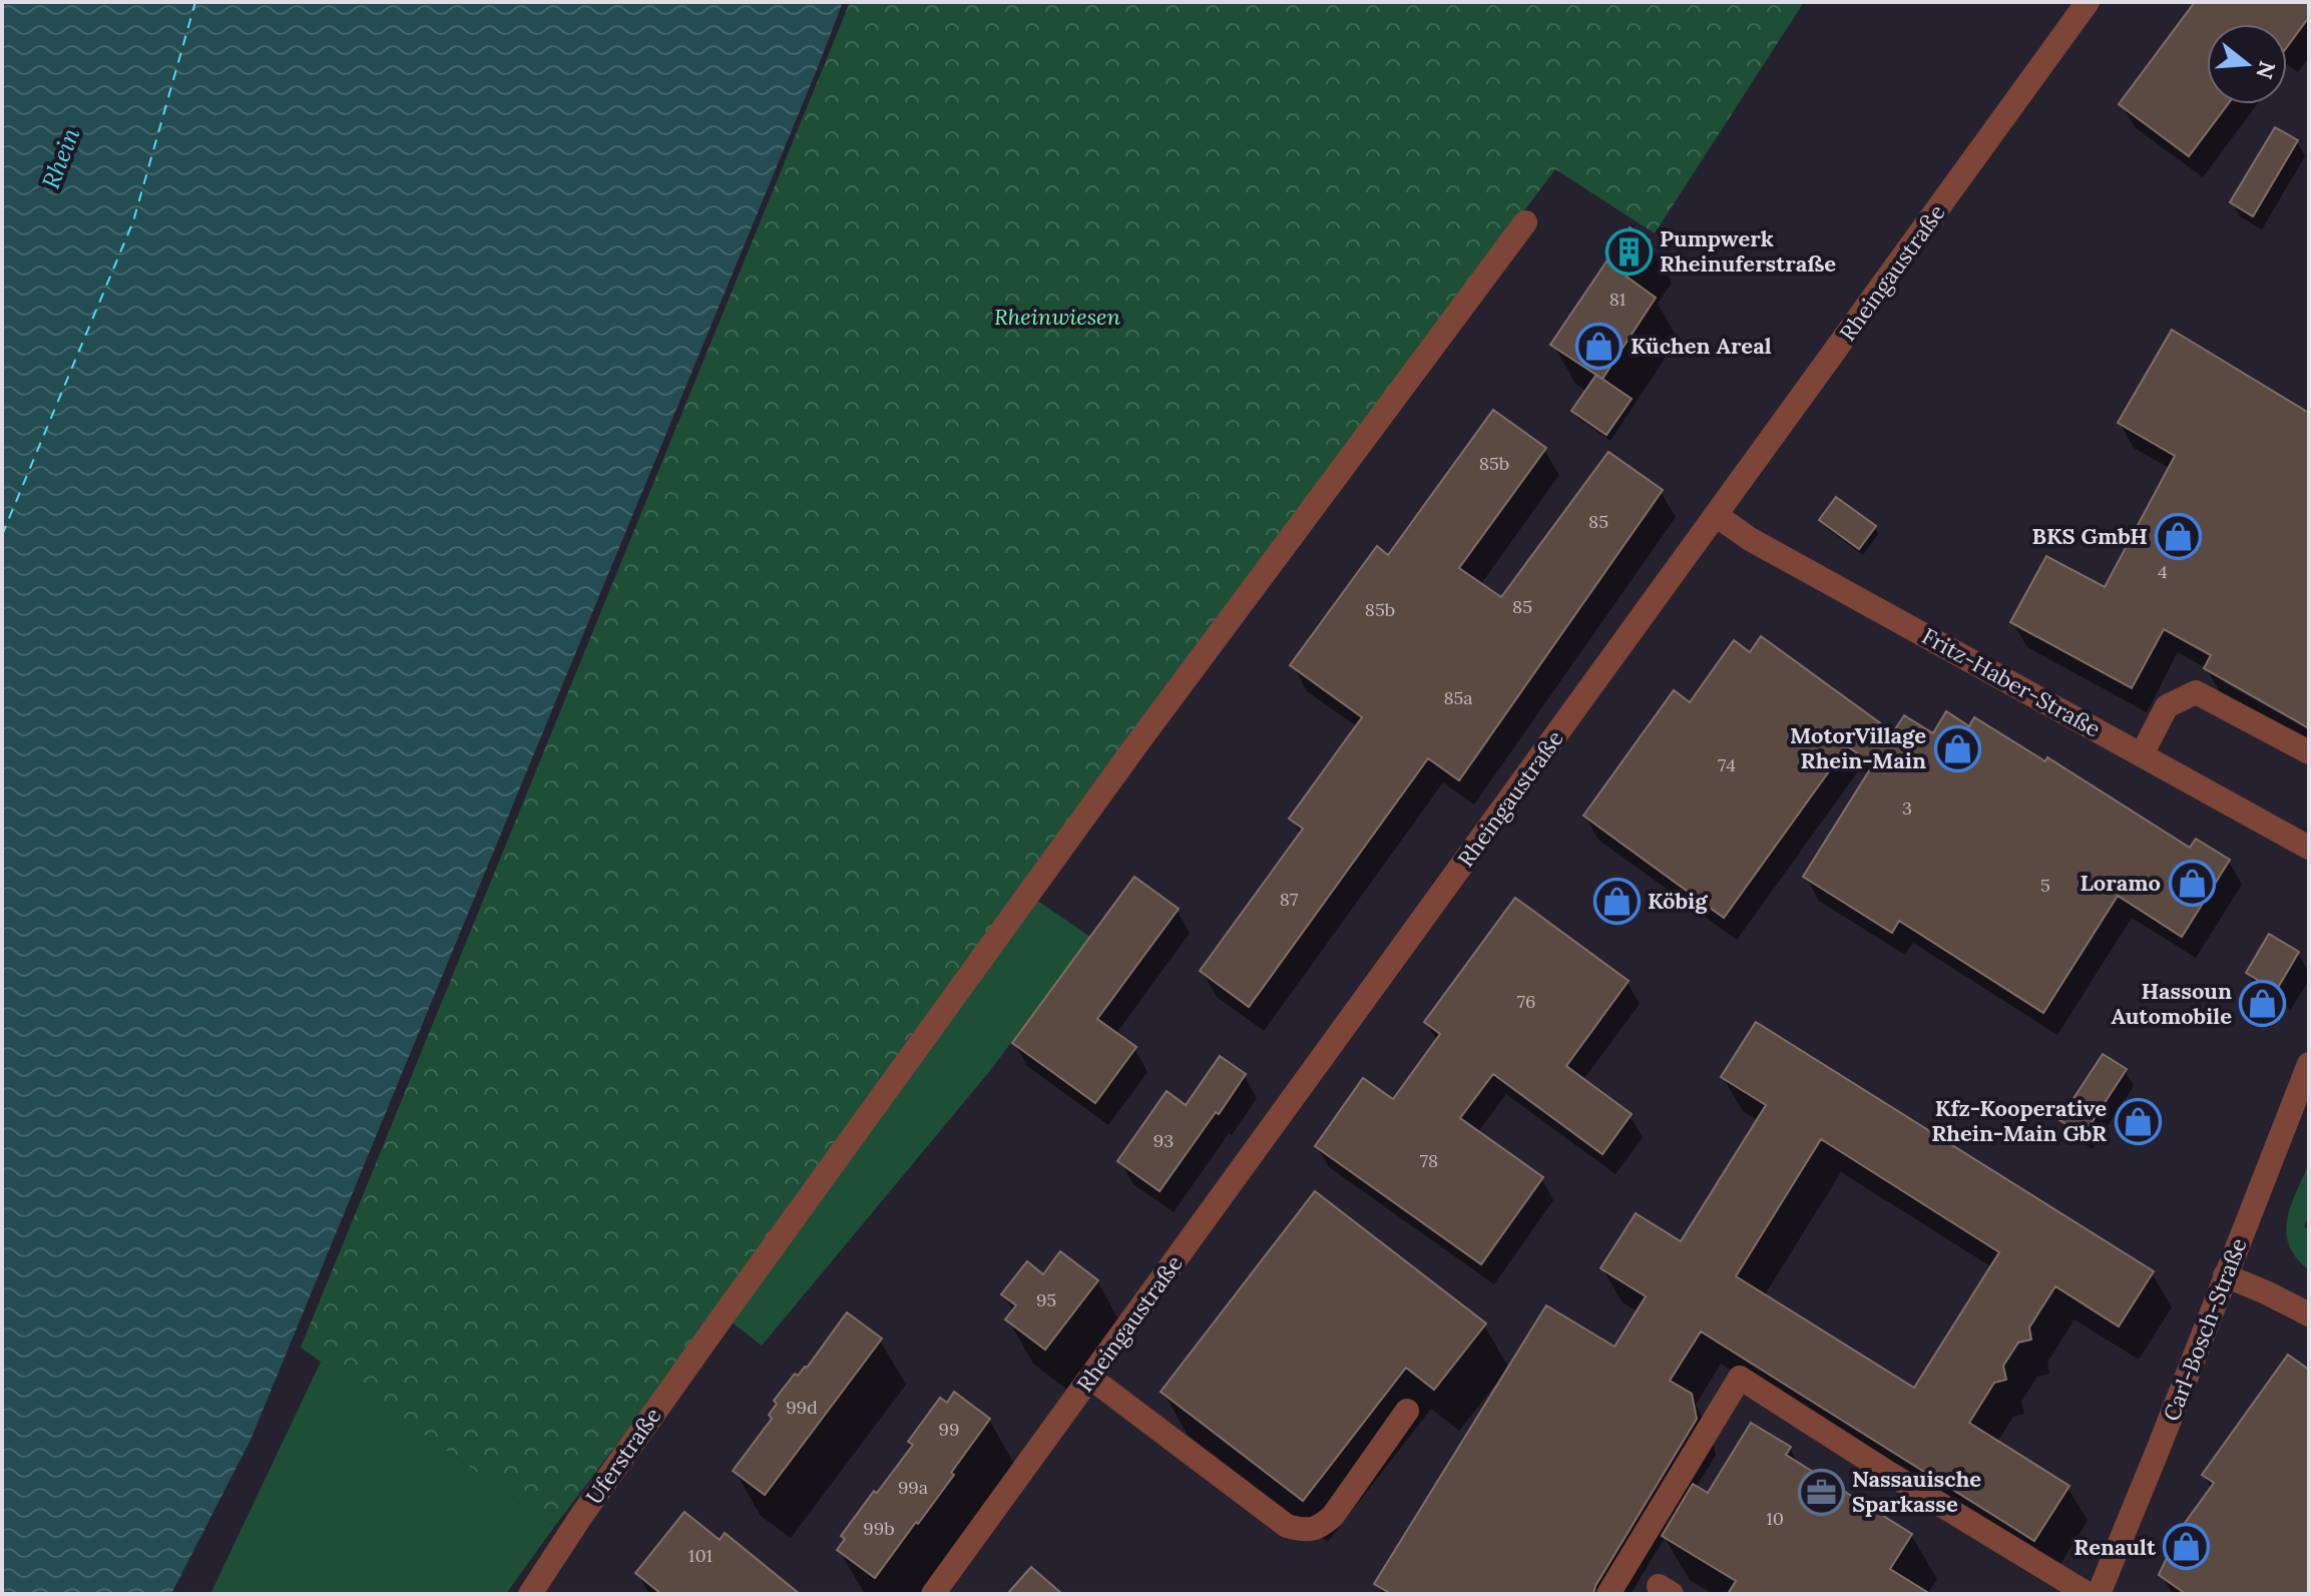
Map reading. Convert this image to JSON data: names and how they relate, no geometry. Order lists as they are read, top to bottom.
{
  "streets": {
    "street": [
      "Rheingaustraße",
      "Fritz-Haber-Straße",
      "Carl-Bosch-Straße",
      "Uferstraße"
    ]
  },
  "crossings": [
    ["Rheingaustraße", "Fritz-Haber-Straße"]
  ],
  "water": ["Rhein"],
  "parks": ["Rheinwiesen"],
  "places": {
    "building": ["Pumpwerk Rheinuferstraße"],
    "shop": [
      "Küchen Areal",
      "BKS GmbH",
      "MotorVillage Rhein-Main",
      "Loramo",
      "Köbig",
      "Hassoun Automobile",
      "Kfz-Kooperative Rhein-Main GbR",
      "Renault"
    ],
    "office": ["Nassauische Sparkasse"]
  },
  "house_numbers": [
    "81",
    "85b",
    "85",
    "4",
    "85",
    "85b",
    "85a",
    "74",
    "3",
    "5",
    "87",
    "76",
    "93",
    "78",
    "95",
    "99d",
    "99",
    "99a",
    "10",
    "99b",
    "101"
  ],
  "north": "right"
}
